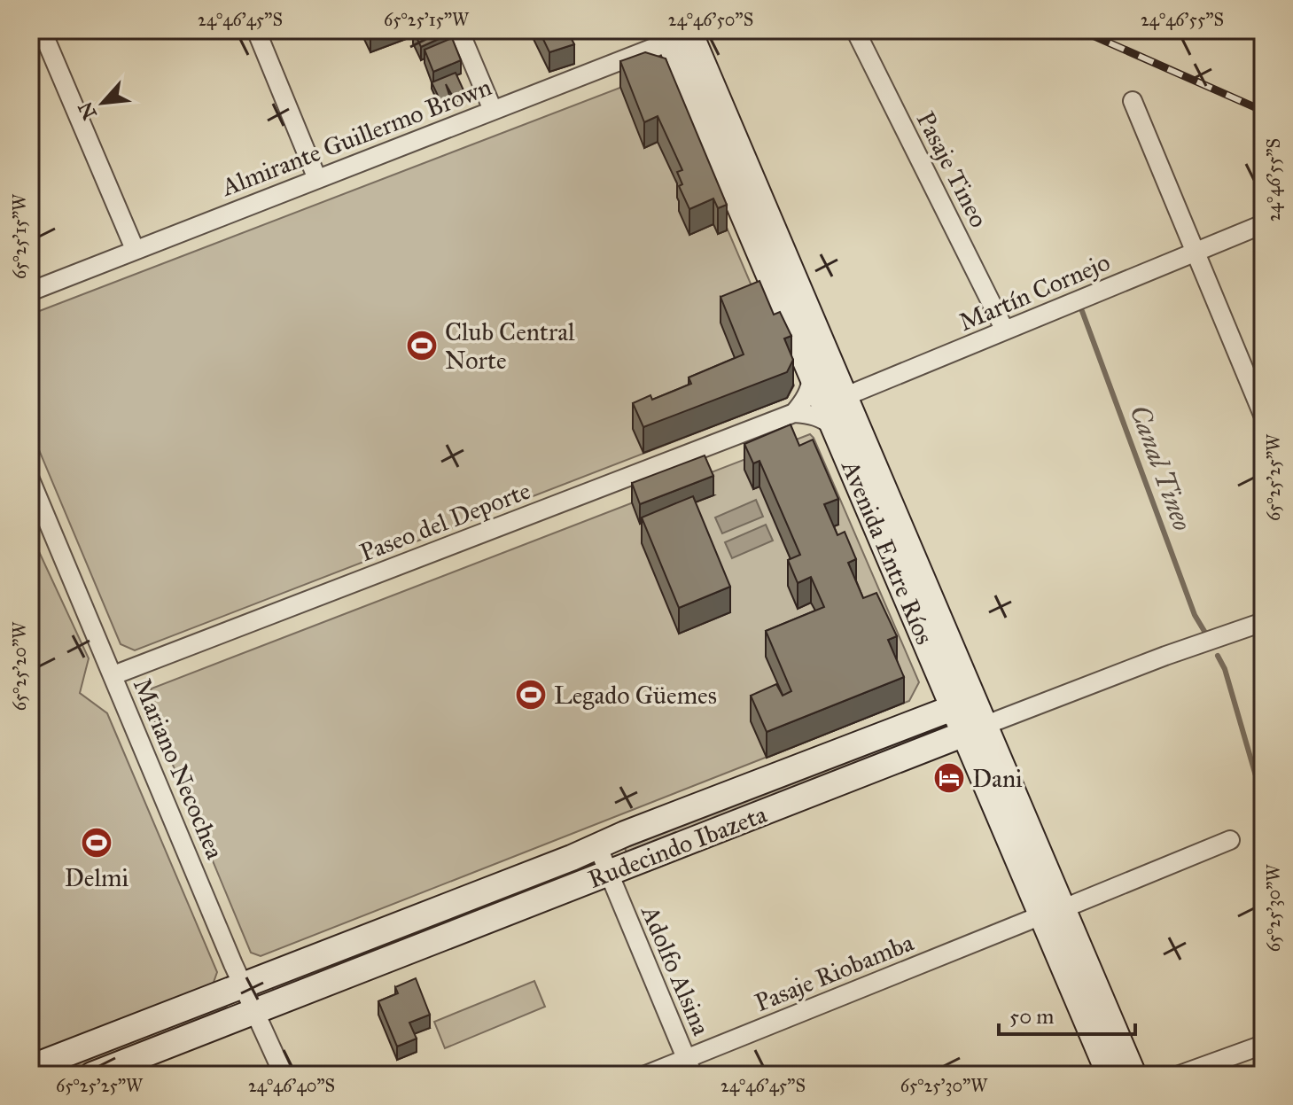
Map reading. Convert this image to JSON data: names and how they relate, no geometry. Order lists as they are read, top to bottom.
{
  "streets": {
    "street": [
      "Almirante Guillermo Brown",
      "Pasaje Tineo",
      "Martín Cornejo",
      "Paseo del Deporte",
      "Avenida Entre Ríos",
      "Mariano Necochea",
      "Rudecindo Ibazeta",
      "Adolfo Alsina",
      "Pasaje Riobamba"
    ]
  },
  "crossings": [
    ["Almirante Guillermo Brown", "Avenida Entre Ríos"],
    ["Pasaje Tineo", "Martín Cornejo"],
    ["Martín Cornejo", "Avenida Entre Ríos"],
    ["Paseo del Deporte", "Mariano Necochea"],
    ["Avenida Entre Ríos", "Rudecindo Ibazeta"],
    ["Avenida Entre Ríos", "Pasaje Riobamba"],
    ["Mariano Necochea", "Rudecindo Ibazeta"],
    ["Rudecindo Ibazeta", "Adolfo Alsina"],
    ["Adolfo Alsina", "Pasaje Riobamba"]
  ],
  "water": ["Canal Tineo"],
  "places": {
    "sports": ["Club Central Norte", "Legado Güemes", "Delmi"],
    "hotel": ["Dani"]
  },
  "scale_bar": "50 m",
  "north": "bottom left",
  "coordinates": [
    "24°46'45\"S",
    "65°25'15\"W",
    "24°46'50\"S",
    "24°46'55\"S",
    "65°25'25\"W",
    "65°25'20\"W",
    "65°25'30\"W",
    "24°46'40\"S"
  ]
}
